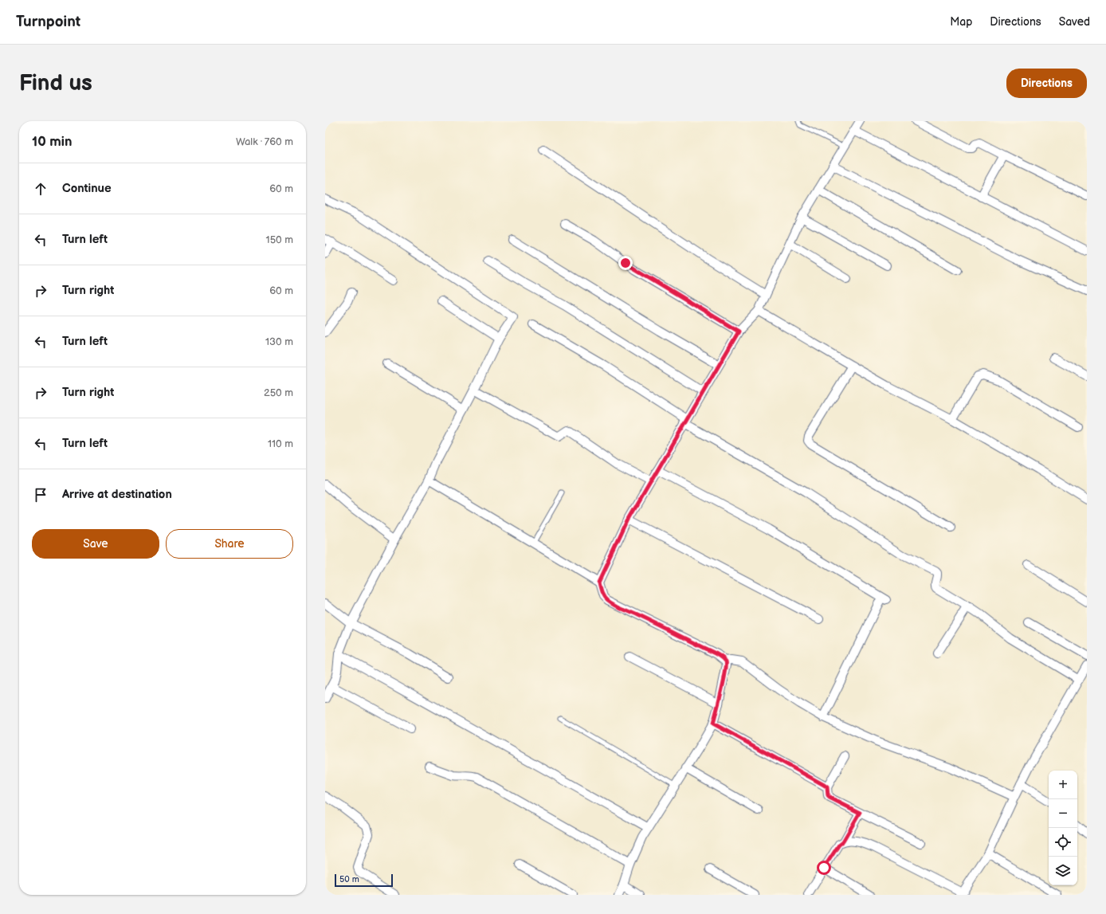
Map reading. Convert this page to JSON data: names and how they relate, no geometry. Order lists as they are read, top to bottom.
{
  "scale_bar": "50 m",
  "page": {
    "header": "Turnpoint",
    "nav": ["Map", "Directions", "Saved"],
    "buttons": [
      "Directions",
      ["Save", "Share"]
    ],
    "title": "Find us",
    "heading": ["10 min", "Walk · 760 m"],
    "list": [
      ["Continue", "60 m"],
      ["Turn left", "150 m"],
      ["Turn right", "60 m"],
      ["Turn left", "130 m"],
      ["Turn right", "250 m"],
      ["Turn left", "110 m"],
      "Arrive at destination"
    ],
    "map_buttons": ["+", "−"],
    "scale": "50 m"
  }
}
